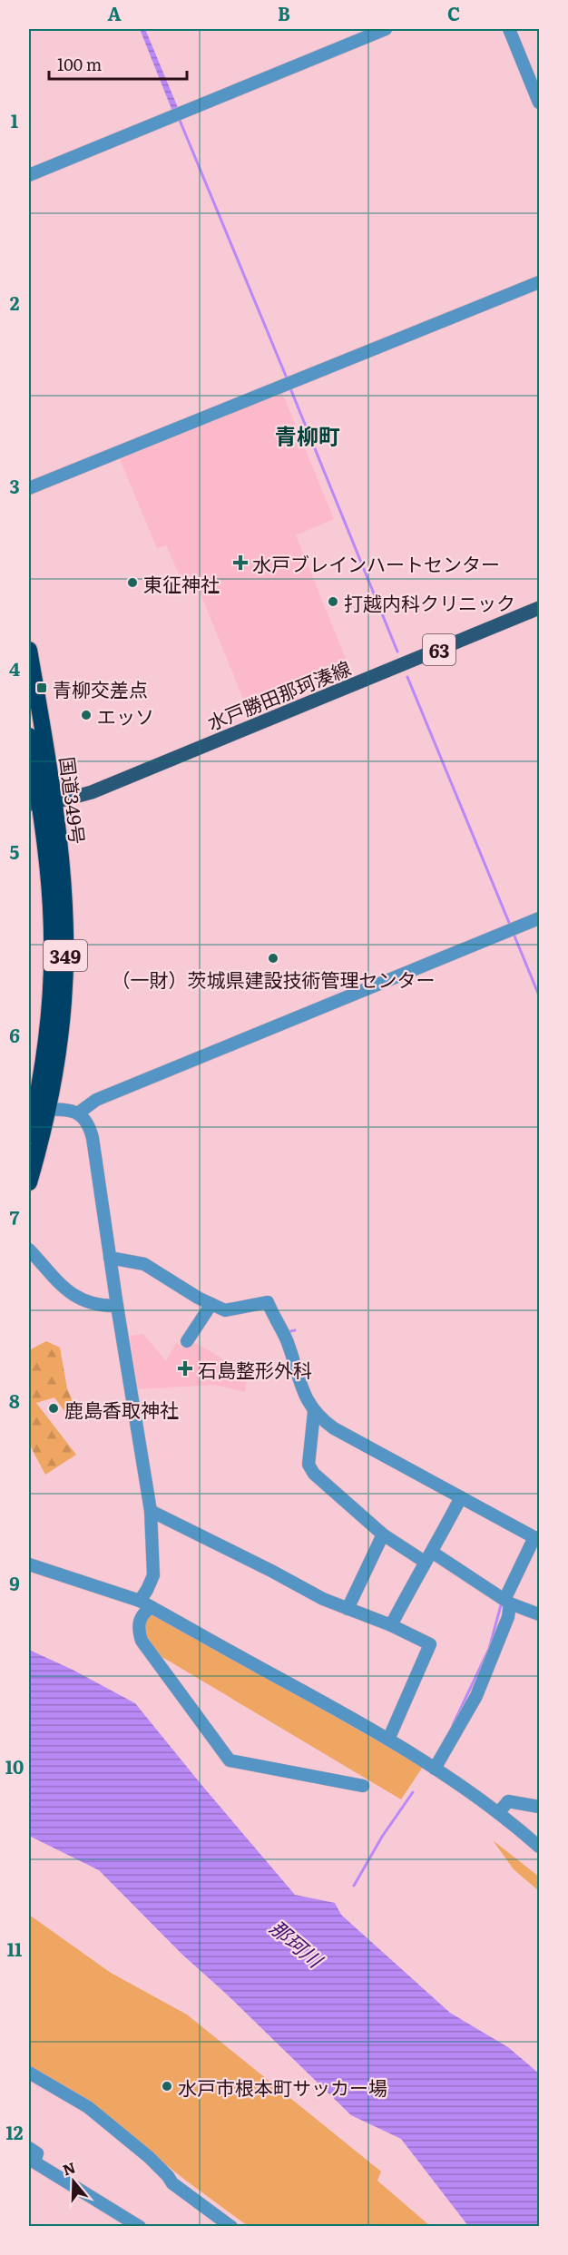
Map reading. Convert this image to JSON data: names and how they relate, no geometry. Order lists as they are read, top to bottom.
{
  "streets": {
    "highway": ["国道349号", "349"],
    "main road": ["63", "水戸勝田那珂湊線"]
  },
  "crossings": [
    ["水戸勝田那珂湊線", "国道349号"]
  ],
  "districts": ["青柳町"],
  "water": ["那珂川"],
  "places": {
    "health": ["水戸ブレインハートセンター", "石島整形外科"],
    "other": [
      "東征神社",
      "打越内科クリニック",
      "エッソ",
      "（一財）茨城県建設技術管理センター",
      "鹿島香取神社",
      "水戸市根本町サッカー場"
    ],
    "transit": ["青柳交差点"]
  },
  "scale_bar": "100 m",
  "north": "top",
  "grid": {
    "columns": ["A", "B", "C"],
    "rows": [
      "1",
      "2",
      "3",
      "4",
      "5",
      "6",
      "7",
      "8",
      "9",
      "10",
      "11",
      "12"
    ]
  }
}
